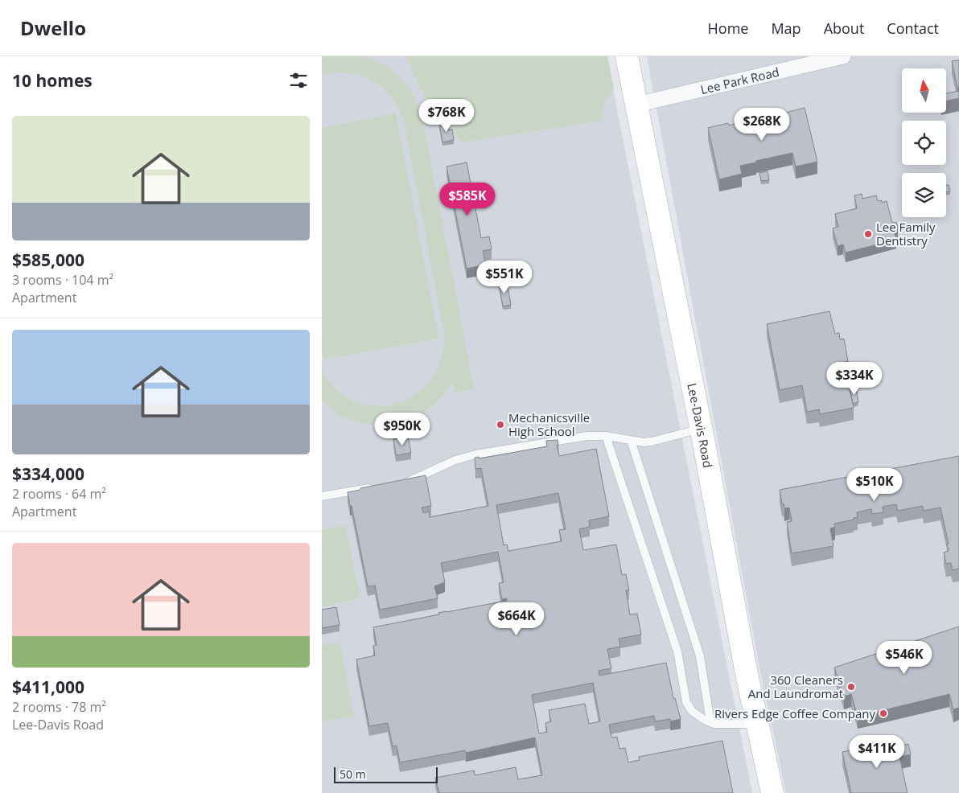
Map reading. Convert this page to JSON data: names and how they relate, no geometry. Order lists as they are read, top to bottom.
{
  "streets": {
    "main road": ["Lee-Davis Road"],
    "street": ["Lee Park Road"]
  },
  "crossings": [
    ["Lee Park Road", "Lee-Davis Road"]
  ],
  "places": [
    "Lee Family Dentistry",
    "Mechanicsville High School",
    "360 Cleaners And Laundromat",
    "Rivers Edge Coffee Company"
  ],
  "scale_bar": "50 m",
  "north": "top",
  "page": {
    "header": "Dwello",
    "nav": [
      "Home",
      "Map",
      "About",
      "Contact"
    ],
    "heading": "10 homes",
    "price": [
      "$768K",
      "$268K",
      "$585K",
      "$551K",
      "$334K",
      "$950K",
      "$510K",
      "$664K",
      "$546K",
      "$411K"
    ],
    "list": [
      {
        "name": "$585,000",
        "note": "3 rooms · 104 m² · Apartment"
      },
      {
        "name": "$334,000",
        "note": "2 rooms · 64 m² · Apartment"
      },
      {
        "name": "$411,000",
        "note": "2 rooms · 78 m² · Lee-Davis Road"
      }
    ],
    "scale": "50 m"
  }
}
